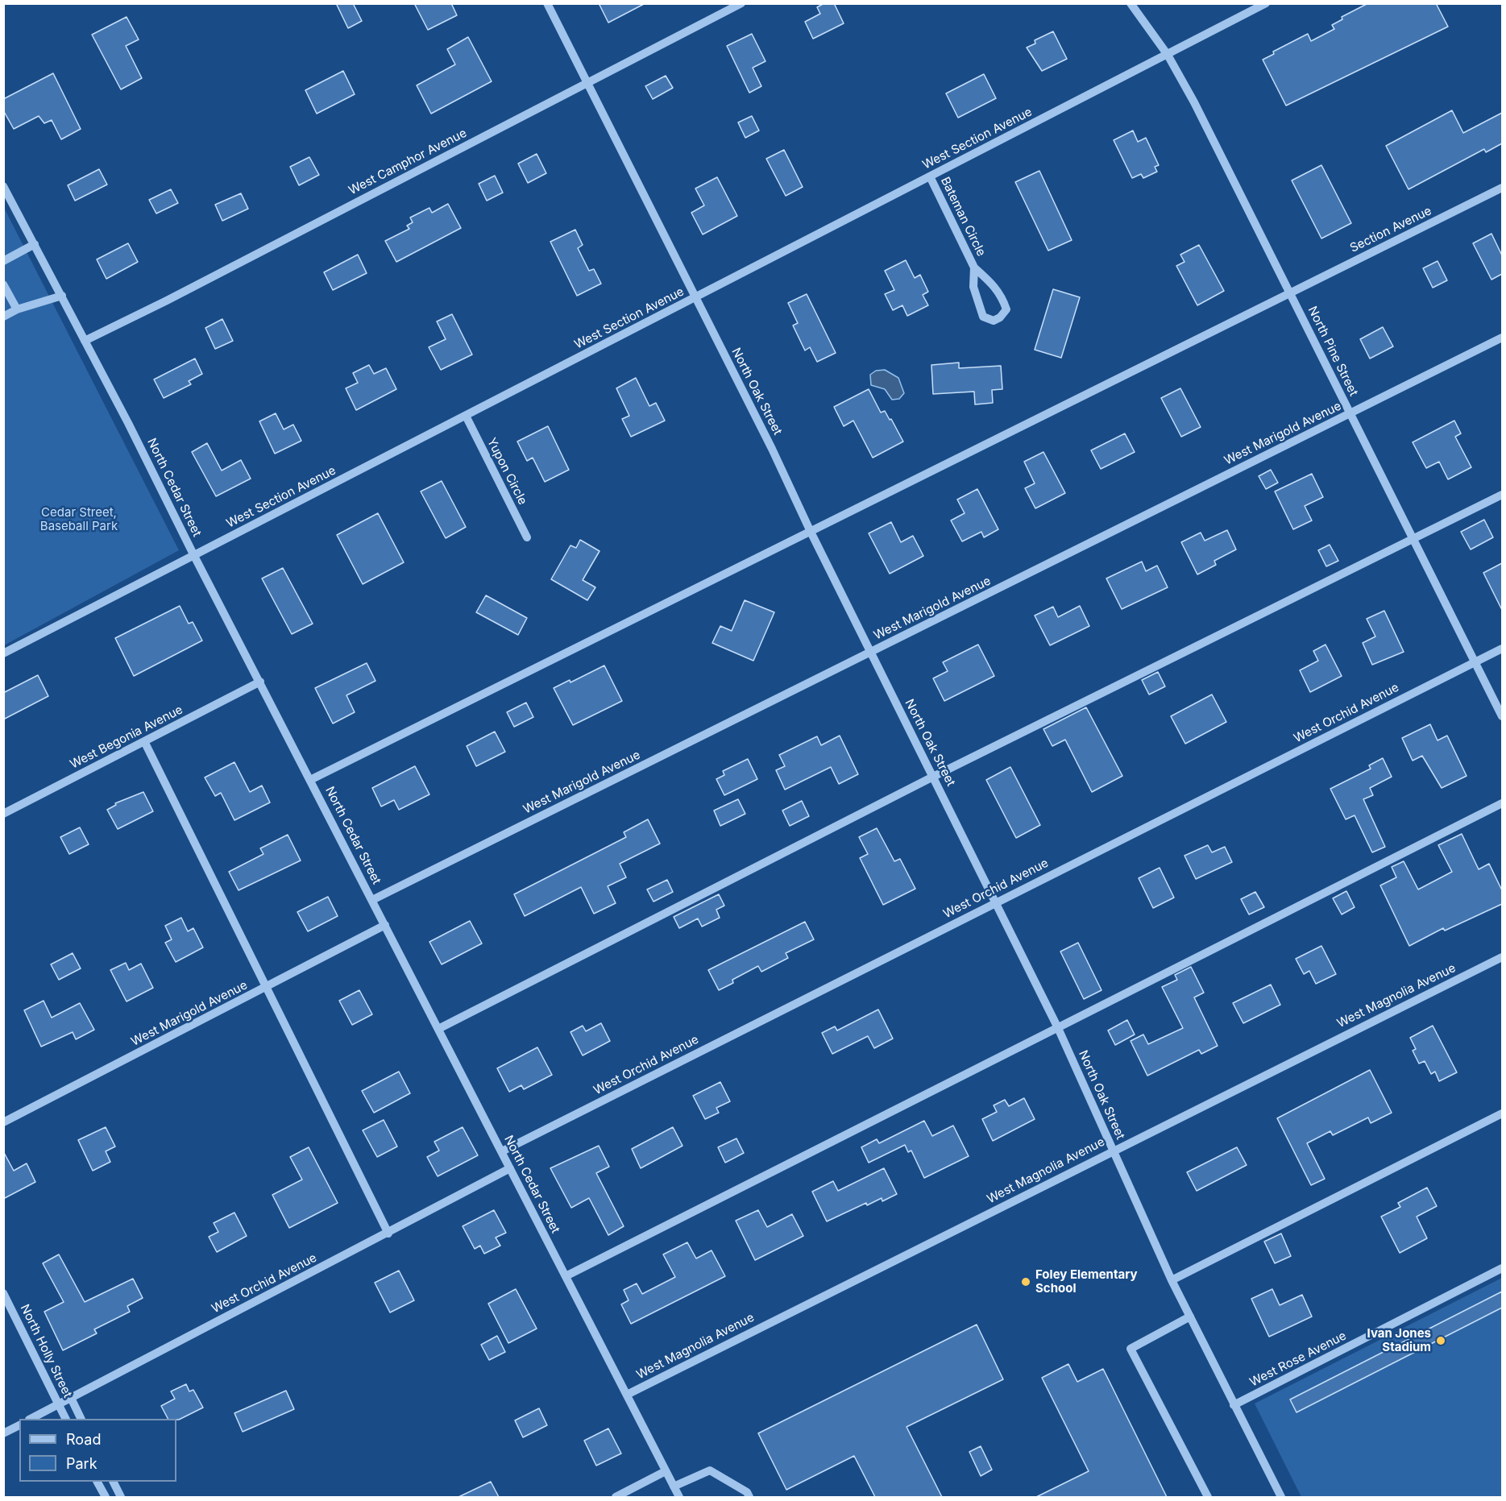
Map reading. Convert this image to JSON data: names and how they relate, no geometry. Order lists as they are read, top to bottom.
{
  "streets": {
    "street": [
      "West Section Avenue",
      "West Camphor Avenue",
      "Bateman Circle",
      "Section Avenue",
      "North Pine Street",
      "North Oak Street",
      "West Marigold Avenue",
      "Yupon Circle",
      "North Cedar Street",
      "West Orchid Avenue",
      "West Begonia Avenue",
      "West Magnolia Avenue",
      "North Holly Street",
      "West Rose Avenue"
    ]
  },
  "crossings": [
    ["West Section Avenue", "Bateman Circle"],
    ["West Section Avenue", "North Pine Street"],
    ["West Section Avenue", "North Oak Street"],
    ["West Section Avenue", "Yupon Circle"],
    ["West Section Avenue", "North Cedar Street"],
    ["West Camphor Avenue", "North Oak Street"],
    ["West Camphor Avenue", "North Cedar Street"],
    ["Section Avenue", "North Pine Street"],
    ["Section Avenue", "North Oak Street"],
    ["Section Avenue", "North Cedar Street"],
    ["North Pine Street", "West Marigold Avenue"],
    ["North Pine Street", "West Orchid Avenue"],
    ["North Oak Street", "West Marigold Avenue"],
    ["North Oak Street", "West Orchid Avenue"],
    ["North Oak Street", "West Magnolia Avenue"],
    ["North Oak Street", "West Rose Avenue"],
    ["West Marigold Avenue", "North Cedar Street"],
    ["North Cedar Street", "West Orchid Avenue"],
    ["North Cedar Street", "West Begonia Avenue"],
    ["North Cedar Street", "West Magnolia Avenue"],
    ["West Orchid Avenue", "North Holly Street"]
  ],
  "parks": ["Cedar Street, Baseball Park"],
  "places": ["Foley Elementary School", "Ivan Jones Stadium"],
  "legend": ["Road", "Park"]
}
